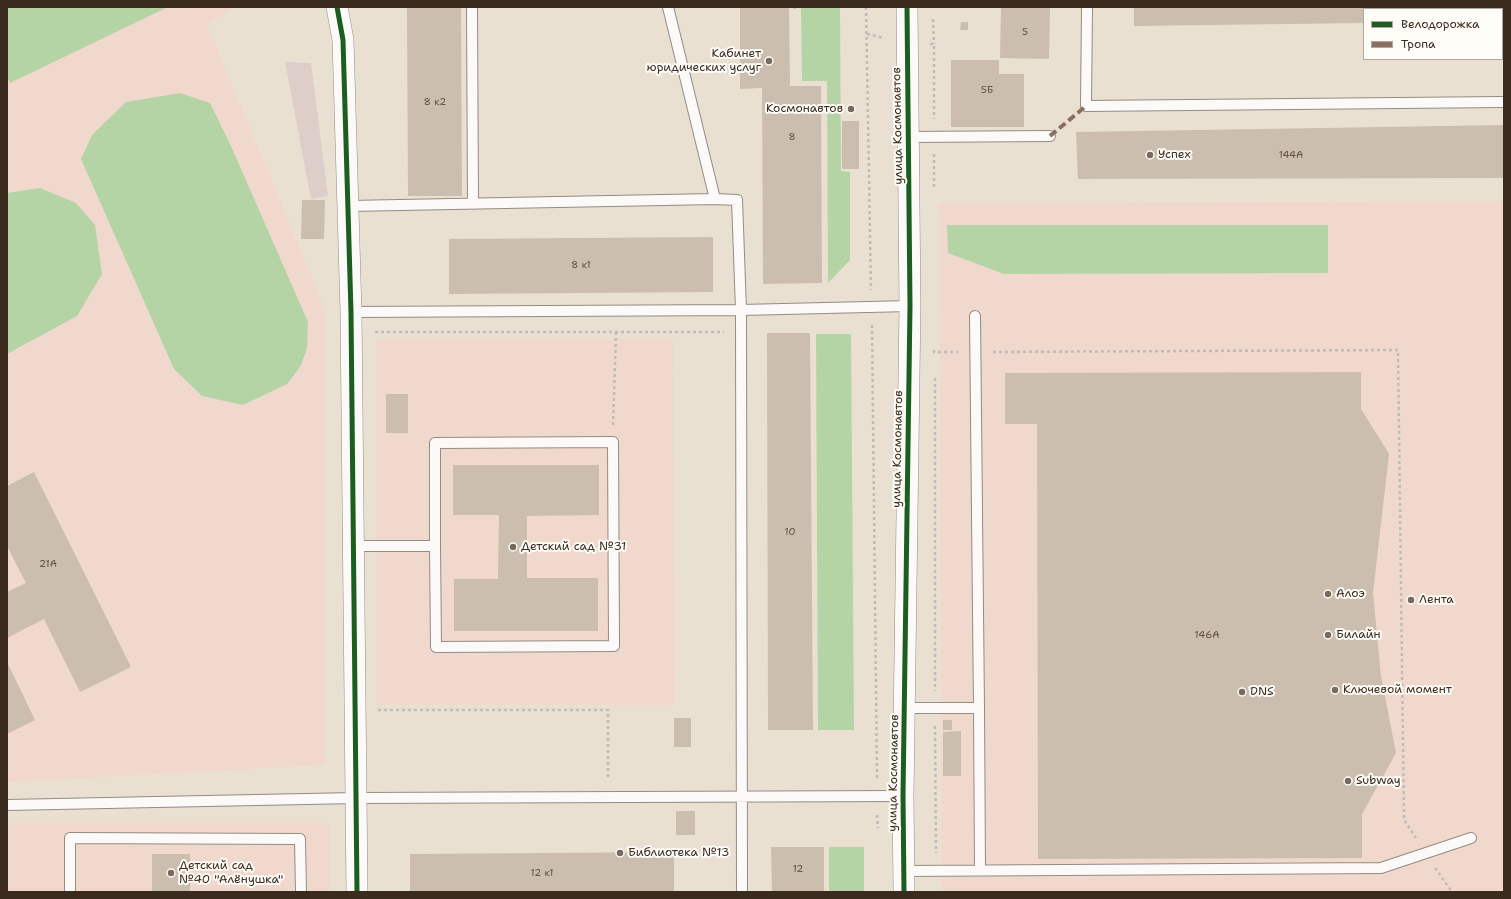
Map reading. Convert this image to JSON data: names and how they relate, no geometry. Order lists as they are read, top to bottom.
{
  "streets": {
    "street": ["улица Космонавтов"]
  },
  "places": [
    "Кабинет юридических услуг",
    "Космонавтов",
    "Успех",
    "Детский сад №31",
    "Алоэ",
    "Лента",
    "Билайн",
    "Ключевой момент",
    "DNS",
    "Subway",
    "Библиотека №13",
    "Детский сад №40 \"Алёнушка\""
  ],
  "house_numbers": [
    "5",
    "5Б",
    "8 к2",
    "8",
    "144А",
    "8 к1",
    "10",
    "21А",
    "146А",
    "12",
    "12 к1"
  ],
  "legend": ["Велодорожка", "Тропа"]
}
